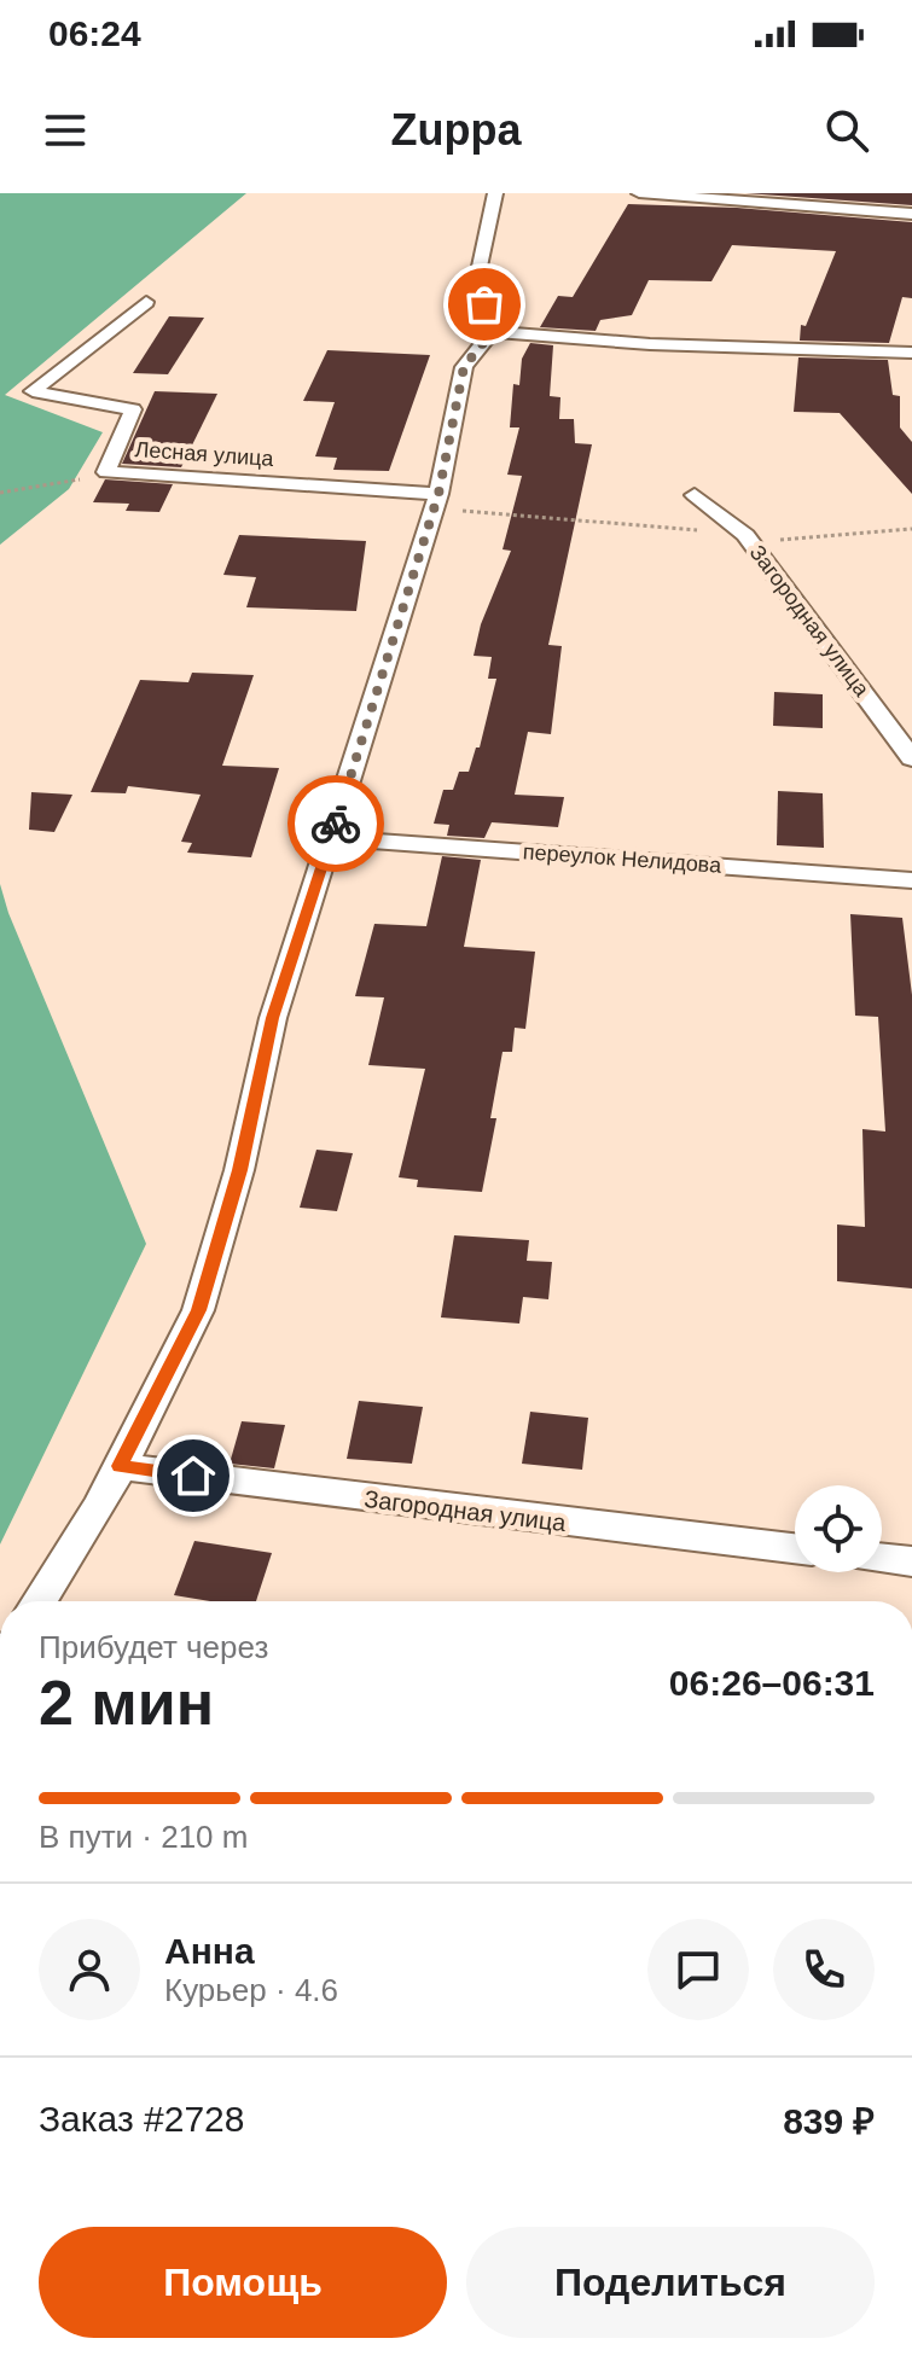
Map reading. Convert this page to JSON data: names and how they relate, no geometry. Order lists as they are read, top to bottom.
{
  "streets": {
    "street": ["Лесная улица", "Загородная улица", "переулок Нелидова"]
  },
  "page": {
    "status": "06:24",
    "header": "Zuppa",
    "heading": ["2 мин", "Прибудет через", "06:26–06:31"],
    "panel": [
      "Анна",
      "Курьер · 4.6",
      "Заказ #2728",
      "839 ₽"
    ],
    "bar": "В пути · 210 m",
    "buttons": ["Помощь", "Поделиться"]
  }
}
